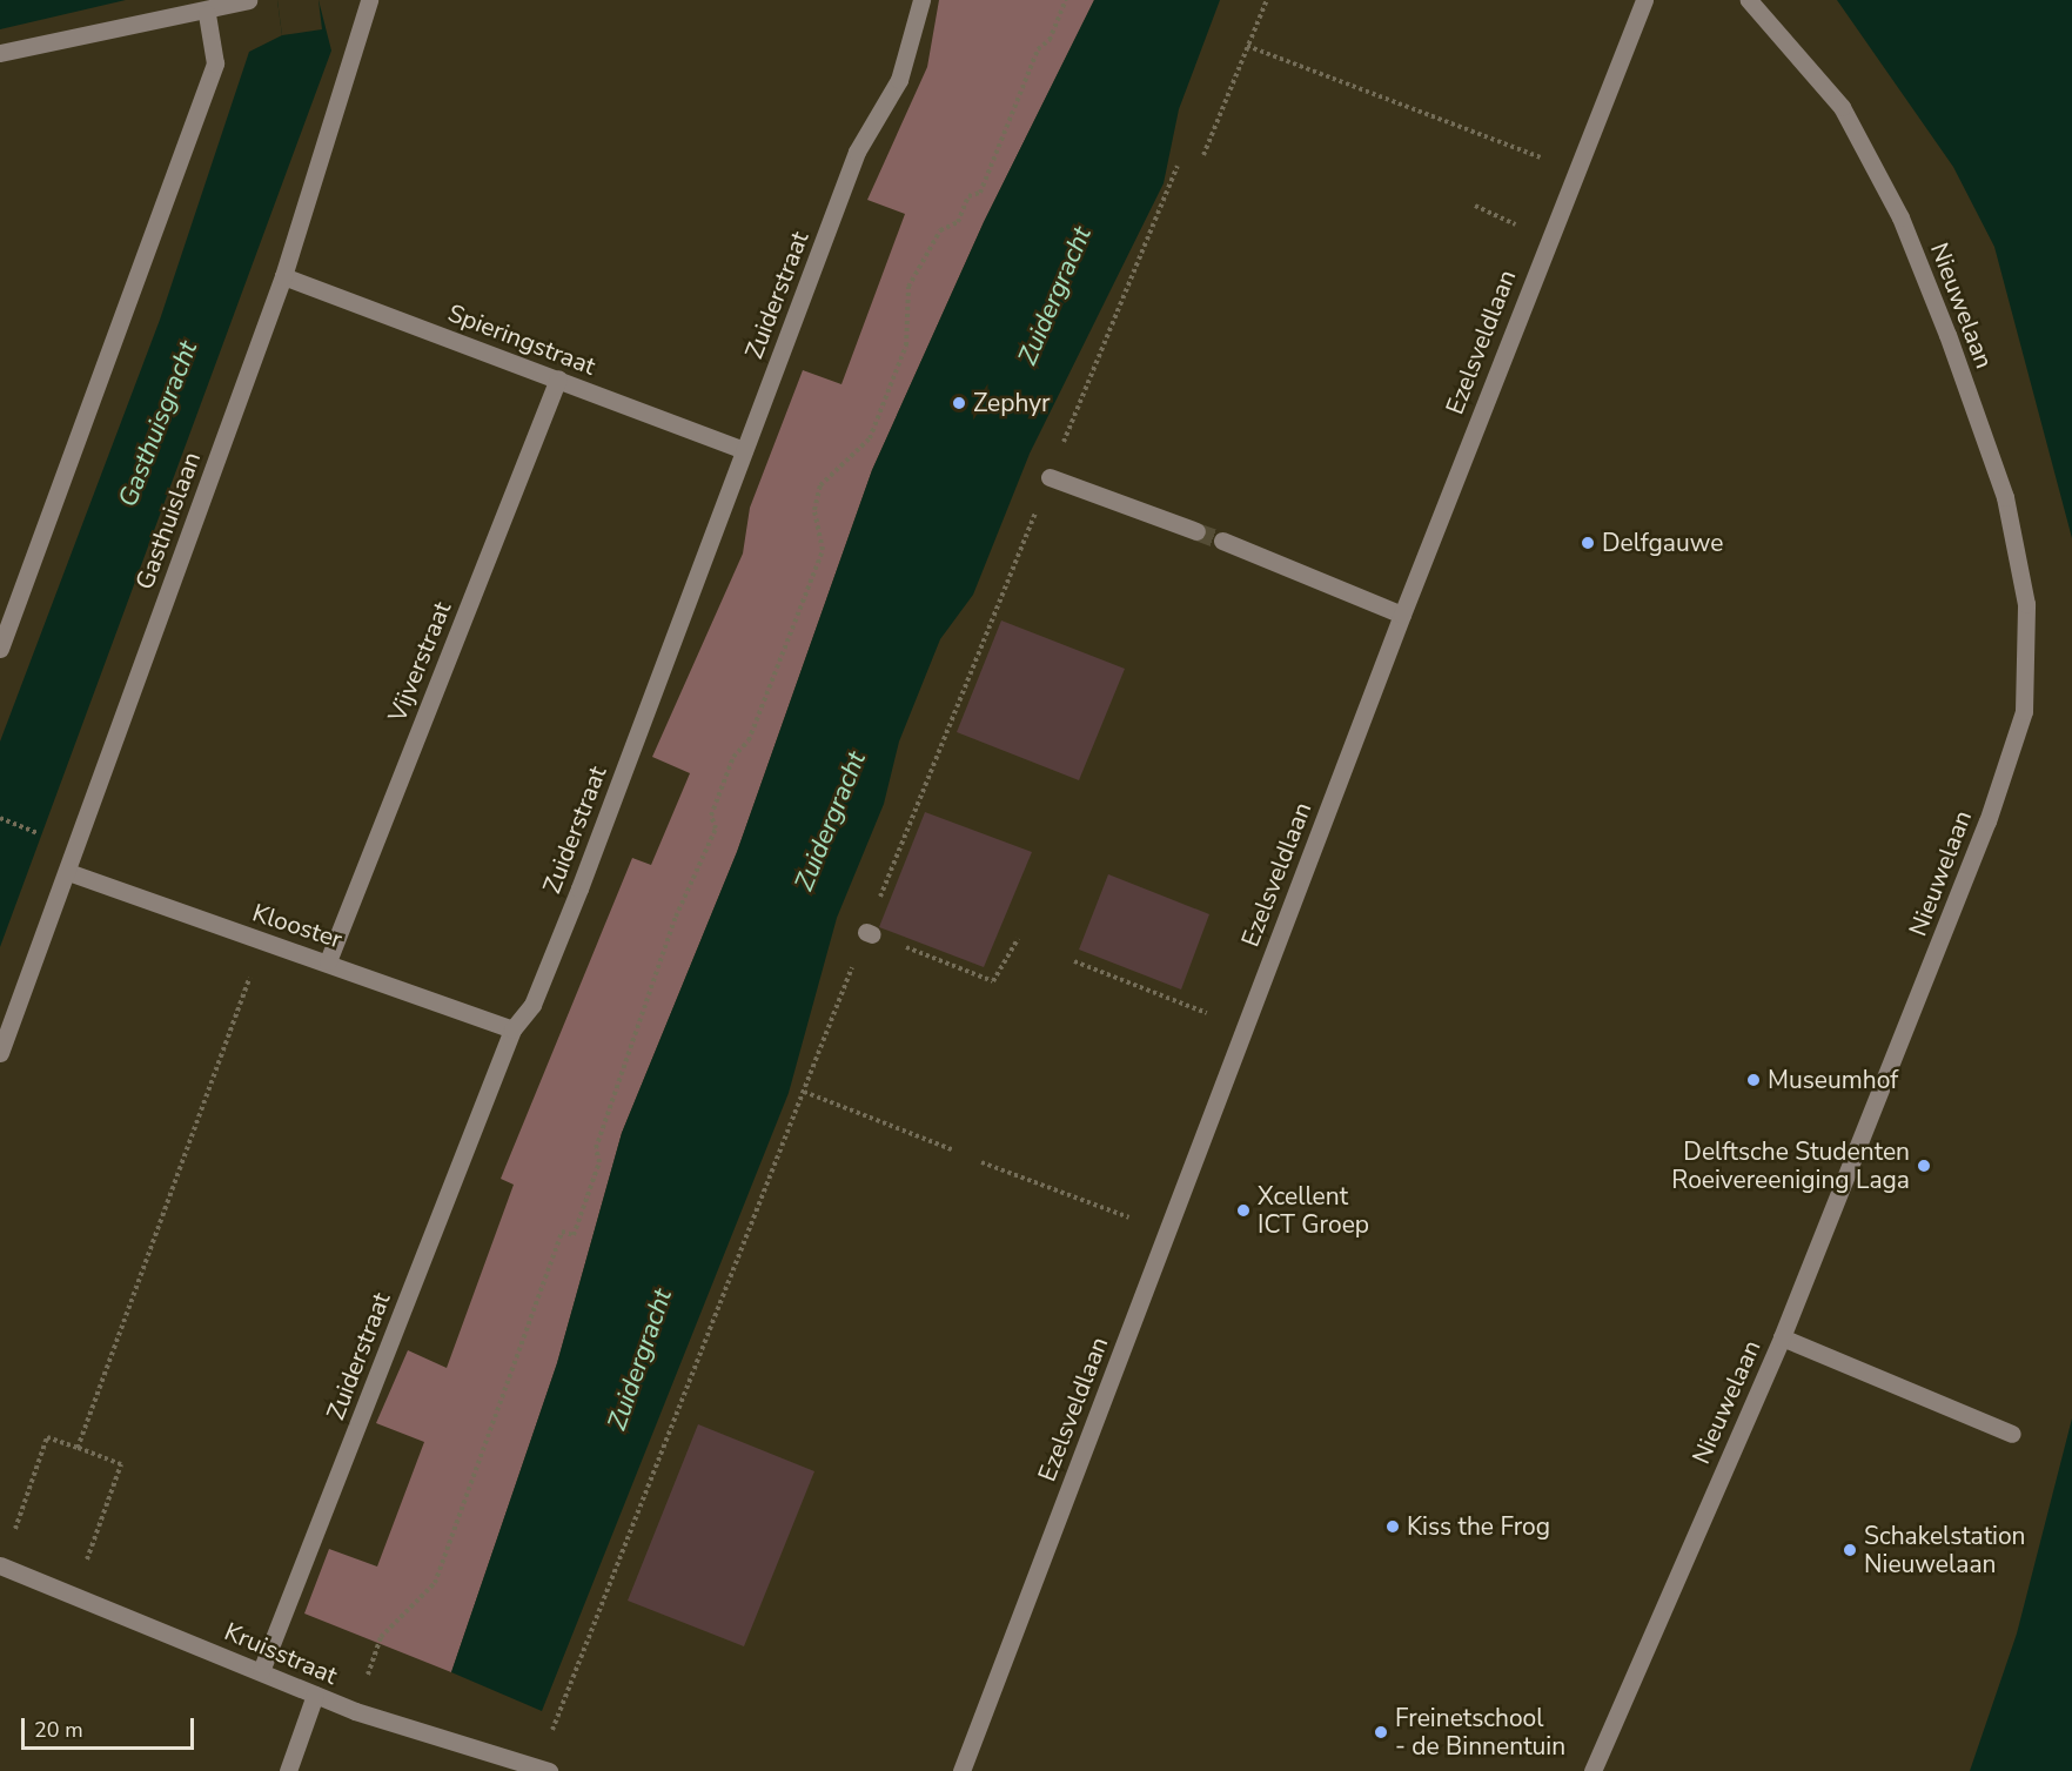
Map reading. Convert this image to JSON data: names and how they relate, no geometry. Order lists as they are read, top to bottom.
{
  "streets": {
    "street": [
      "Zuiderstraat",
      "Nieuwelaan",
      "Spieringstraat",
      "Ezelsveldlaan",
      "Gasthuislaan",
      "Vijverstraat",
      "Klooster",
      "Kruisstraat"
    ]
  },
  "crossings": [
    ["Zuiderstraat", "Spieringstraat"],
    ["Zuiderstraat", "Klooster"],
    ["Zuiderstraat", "Kruisstraat"],
    ["Spieringstraat", "Gasthuislaan"],
    ["Spieringstraat", "Vijverstraat"],
    ["Gasthuislaan", "Klooster"],
    ["Vijverstraat", "Klooster"]
  ],
  "water": ["Zuidergracht", "Gasthuisgracht"],
  "places": [
    "Zephyr",
    "Delfgauwe",
    "Museumhof",
    "Delftsche Studenten Roeivereeniging Laga",
    "Xcellent ICT Groep",
    "Kiss the Frog",
    "Schakelstation Nieuwelaan",
    "Freinetschool - de Binnentuin"
  ],
  "scale_bar": "20 m"
}
